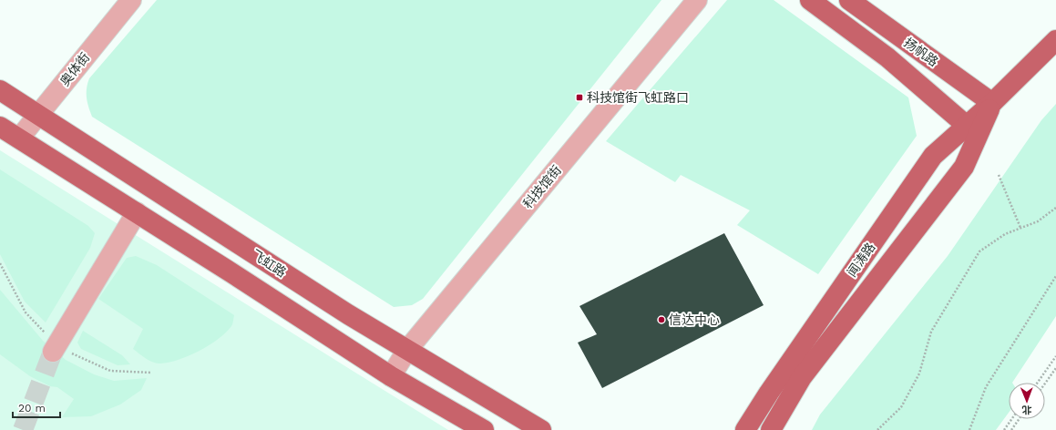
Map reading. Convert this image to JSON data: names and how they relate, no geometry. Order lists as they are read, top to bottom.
{
  "streets": {
    "main road": ["扬帆路", "闻涛路", "飞虹路"],
    "street": ["奥体街", "科技馆街"]
  },
  "crossings": [
    ["扬帆路", "闻涛路"],
    ["奥体街", "飞虹路"],
    ["科技馆街", "飞虹路"]
  ],
  "places": {
    "transit": ["科技馆街飞虹路口"],
    "other": ["信达中心"]
  },
  "scale_bar": "20 m",
  "north": "bottom"
}
